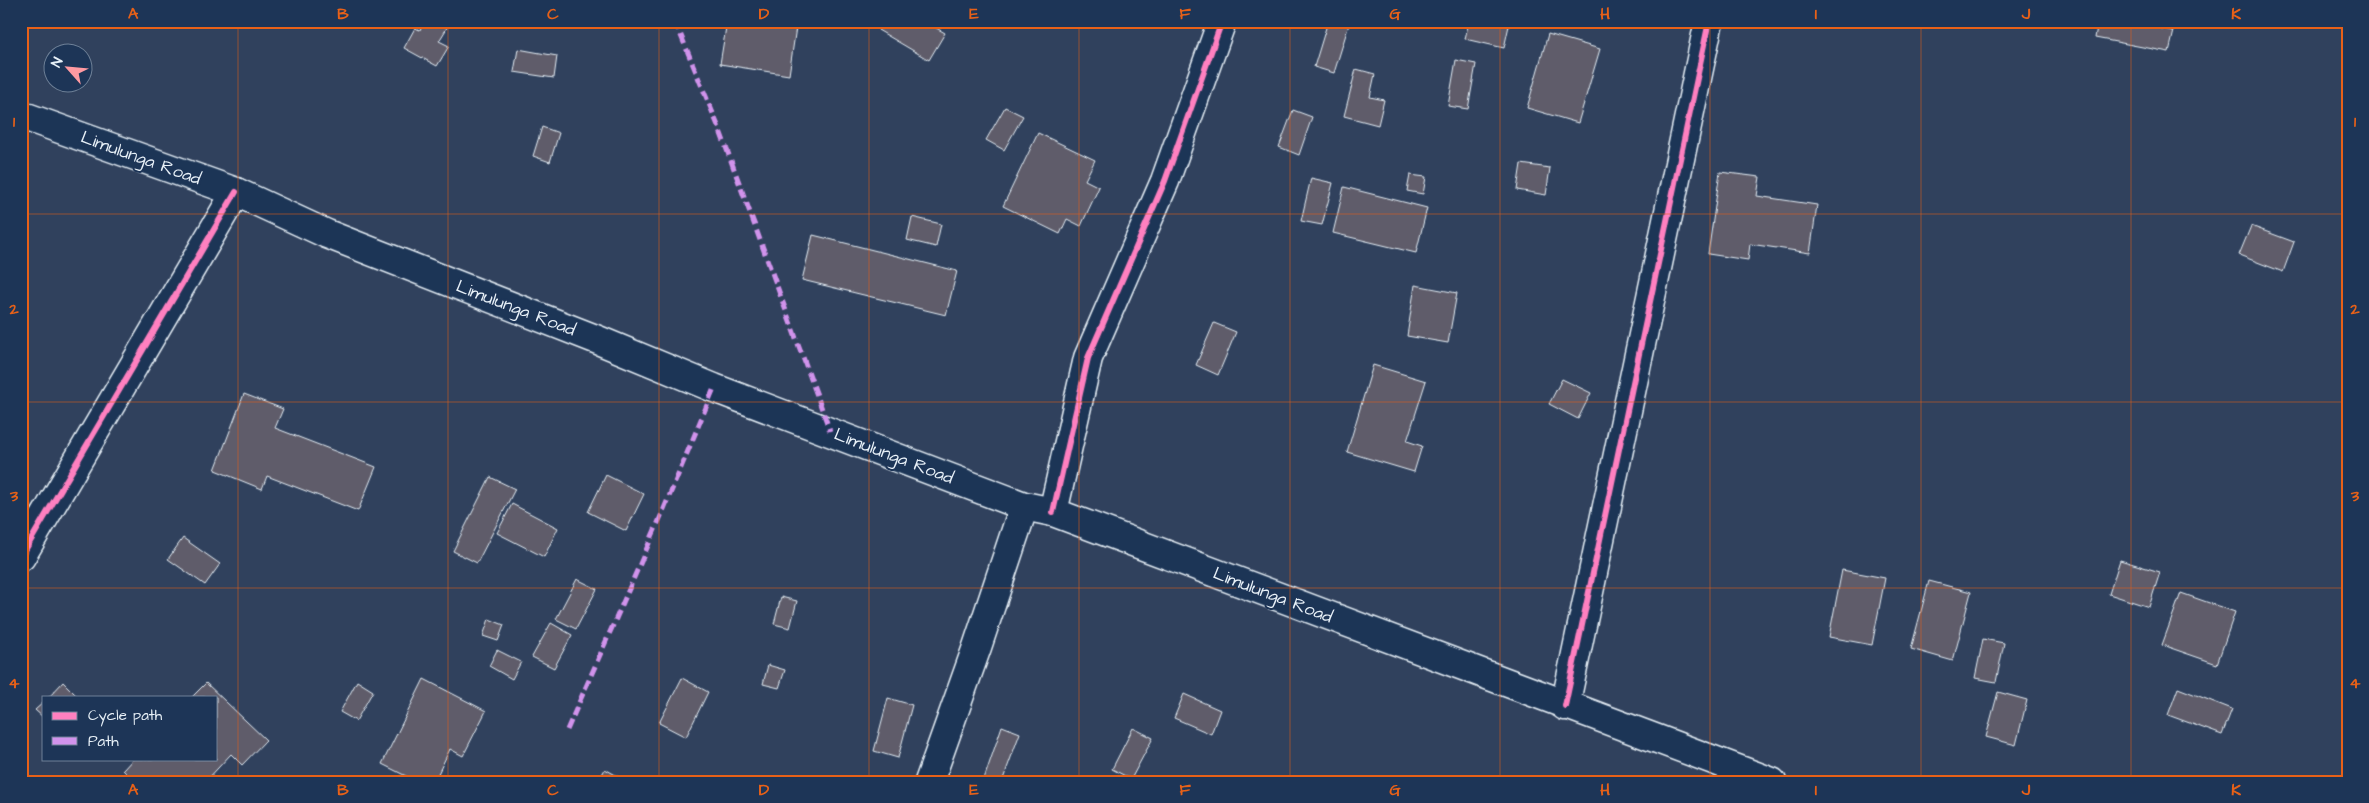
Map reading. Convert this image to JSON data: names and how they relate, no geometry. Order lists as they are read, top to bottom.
{
  "streets": {
    "street": ["Limulunga Road"]
  },
  "legend": ["Cycle path", "Path"],
  "north": "top left",
  "grid": {
    "columns": [
      "A",
      "B",
      "C",
      "D",
      "E",
      "F",
      "G",
      "H",
      "I",
      "J",
      "K"
    ],
    "rows": [
      "1",
      "2",
      "3",
      "4"
    ]
  }
}
